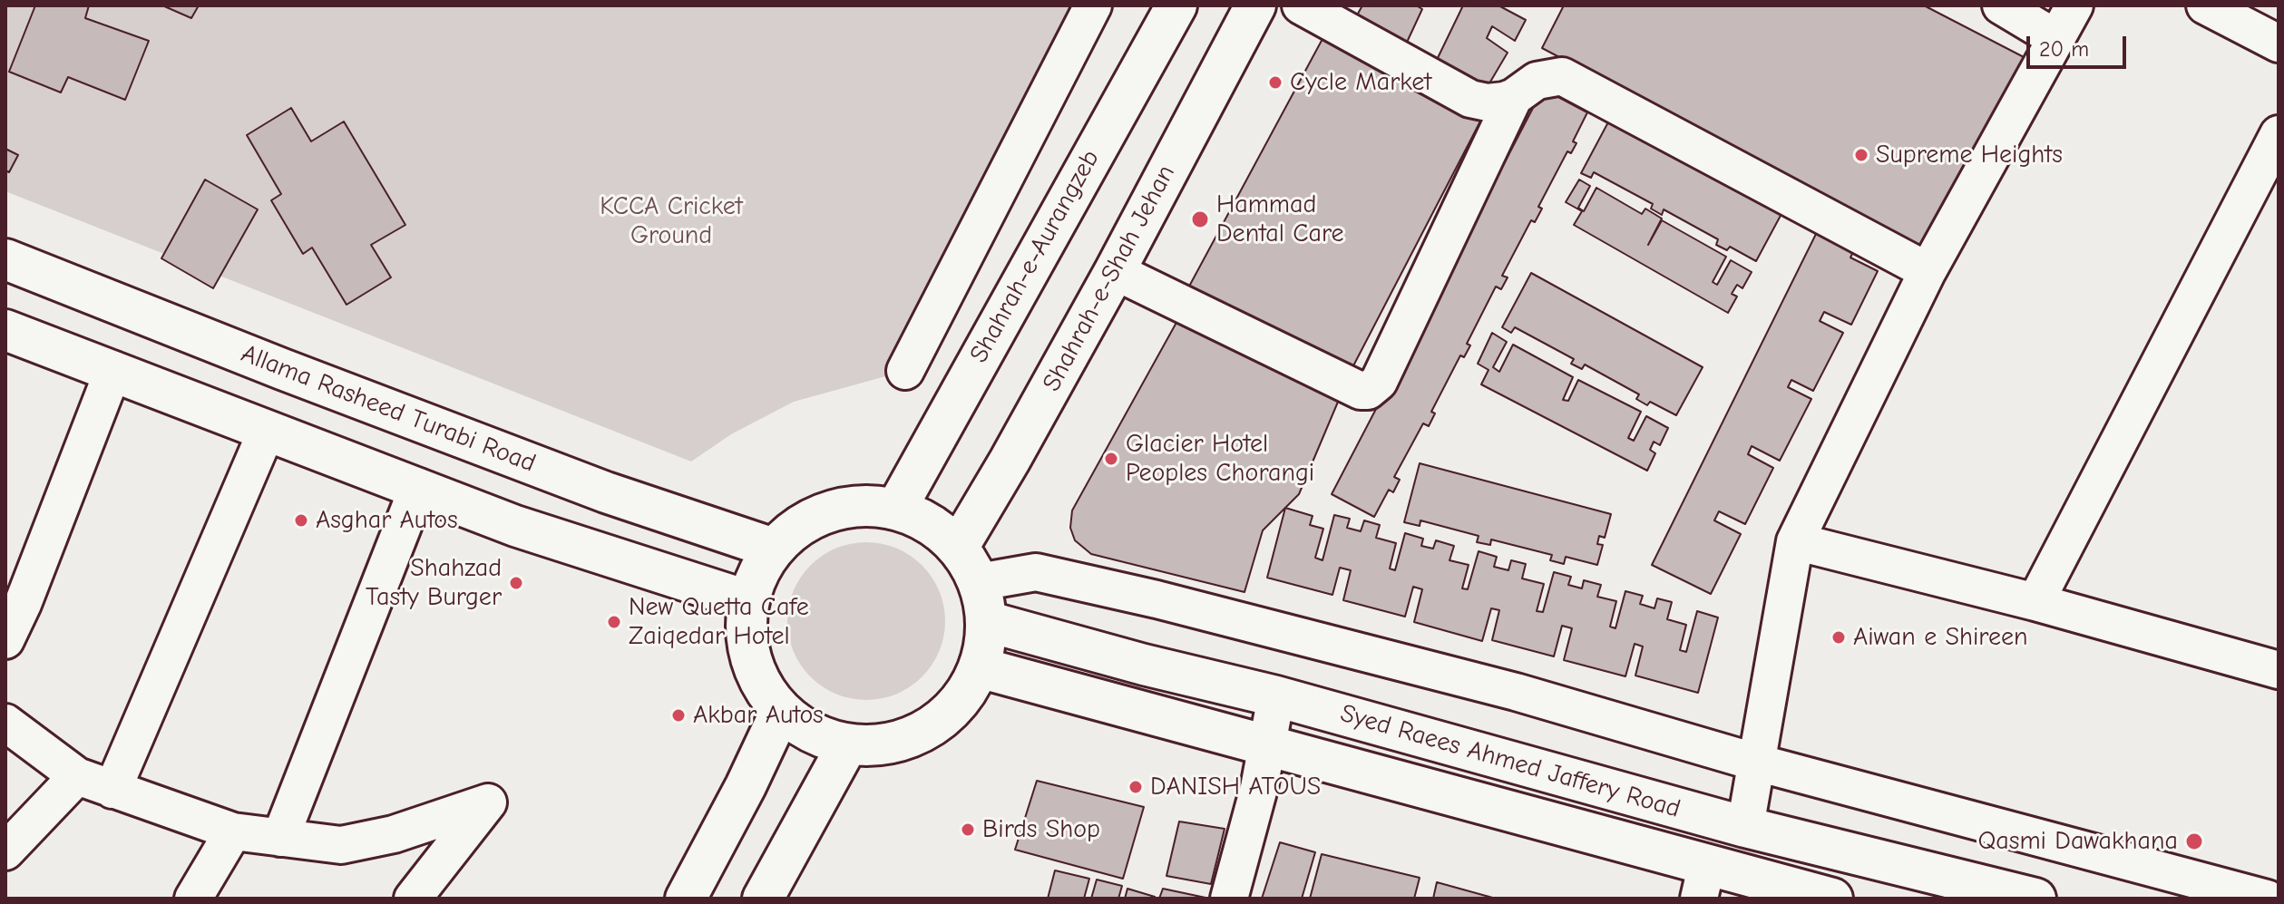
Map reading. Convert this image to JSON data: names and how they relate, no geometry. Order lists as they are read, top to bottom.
{
  "streets": {
    "main road": [
      "Shahrah-e-Aurangzeb",
      "Shahrah-e-Shah Jehan",
      "Allama Rasheed Turabi Road",
      "Syed Raees Ahmed Jaffery Road"
    ]
  },
  "crossings": [
    ["Shahrah-e-Aurangzeb", "Shahrah-e-Shah Jehan"],
    ["Shahrah-e-Aurangzeb", "Allama Rasheed Turabi Road"],
    ["Shahrah-e-Aurangzeb", "Syed Raees Ahmed Jaffery Road"],
    ["Shahrah-e-Shah Jehan", "Allama Rasheed Turabi Road"],
    ["Shahrah-e-Shah Jehan", "Syed Raees Ahmed Jaffery Road"],
    ["Allama Rasheed Turabi Road", "Syed Raees Ahmed Jaffery Road"]
  ],
  "parks": ["KCCA Cricket Ground"],
  "places": [
    "Cycle Market",
    "Supreme Heights",
    "Hammad Dental Care",
    "Glacier Hotel Peoples Chorangi",
    "Asghar Autos",
    "Shahzad Tasty Burger",
    "New Quetta Cafe Zaiqedar Hotel",
    "Aiwan e Shireen",
    "Akbar Autos",
    "DANISH ATOUS",
    "Birds Shop",
    "Qasmi Dawakhana"
  ],
  "scale_bar": "20 m"
}
